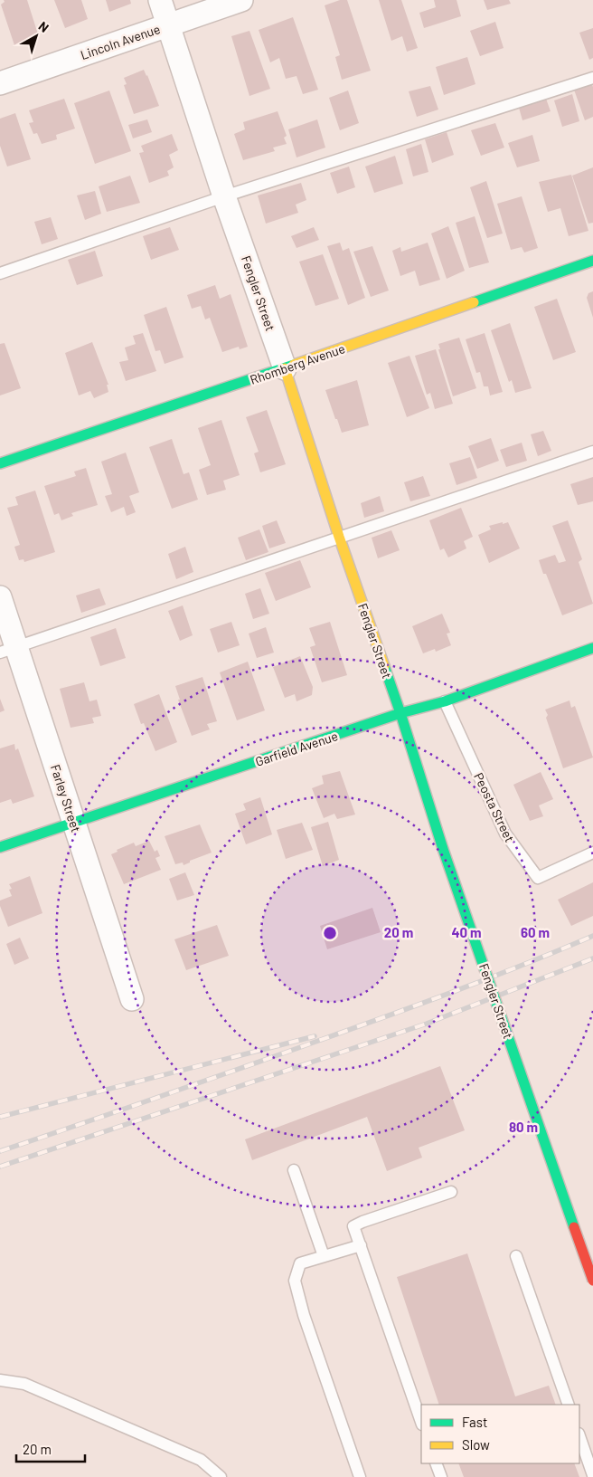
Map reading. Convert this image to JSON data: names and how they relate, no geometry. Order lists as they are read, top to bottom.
{
  "streets": {
    "main road": ["Fengler Street", "Rhomberg Avenue", "Garfield Avenue"],
    "street": ["Lincoln Avenue", "Farley Street"],
    "lane": ["Peosta Street"]
  },
  "crossings": [
    ["Lincoln Avenue", "Fengler Street"],
    ["Fengler Street", "Rhomberg Avenue"],
    ["Fengler Street", "Garfield Avenue"],
    ["Garfield Avenue", "Farley Street"],
    ["Garfield Avenue", "Peosta Street"]
  ],
  "legend": ["Fast", "Slow"],
  "scale_bar": "20 m",
  "north": "top right",
  "rings": [
    "20 m",
    "40 m",
    "60 m",
    "80 m"
  ]
}
